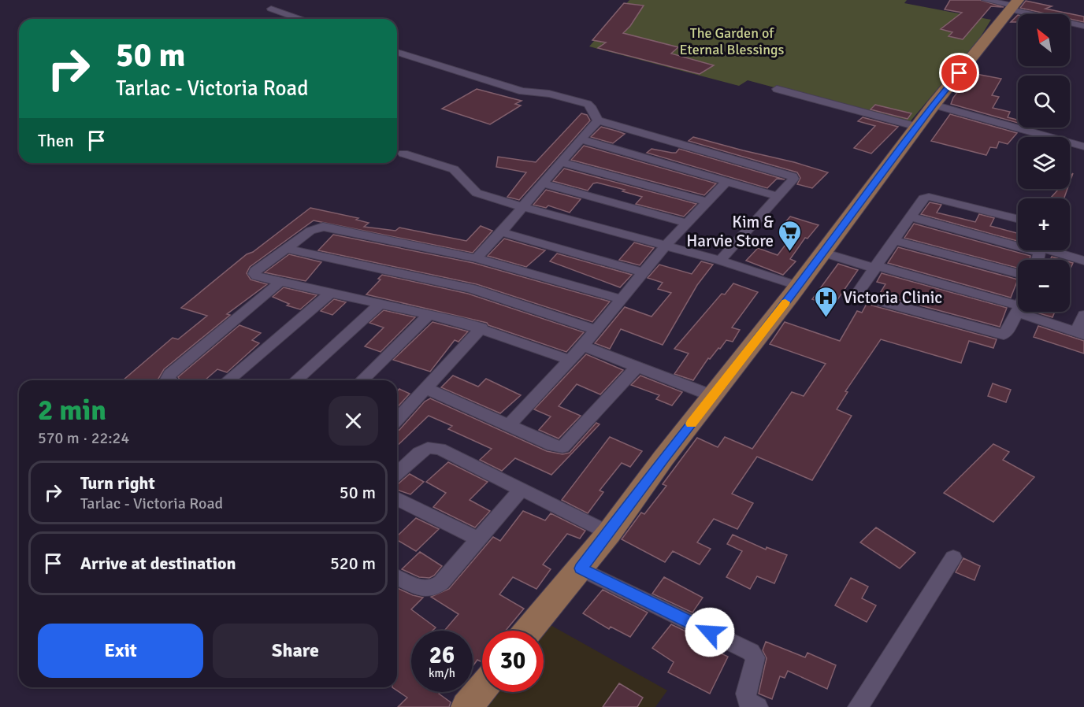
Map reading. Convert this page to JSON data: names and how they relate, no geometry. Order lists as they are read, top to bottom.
{
  "parks": ["The Garden of Eternal Blessings"],
  "places": {
    "supermarket": ["Kim & Harvie Store"],
    "hospital": ["Victoria Clinic"]
  },
  "north": "top left",
  "page": {
    "map_buttons": ["+", "−"],
    "turn": ["50 m", "Tarlac - Victoria Road"],
    "then": "Then",
    "heading": ["2 min", "570 m · 22:24"],
    "list": [
      {
        "name": "Turn right",
        "note": "Tarlac - Victoria Road",
        "value": "50 m"
      },
      {
        "name": "Arrive at destination",
        "value": "520 m"
      }
    ],
    "buttons": ["Exit", "Share"],
    "speed": "26 km/h",
    "limit": "30"
  }
}
